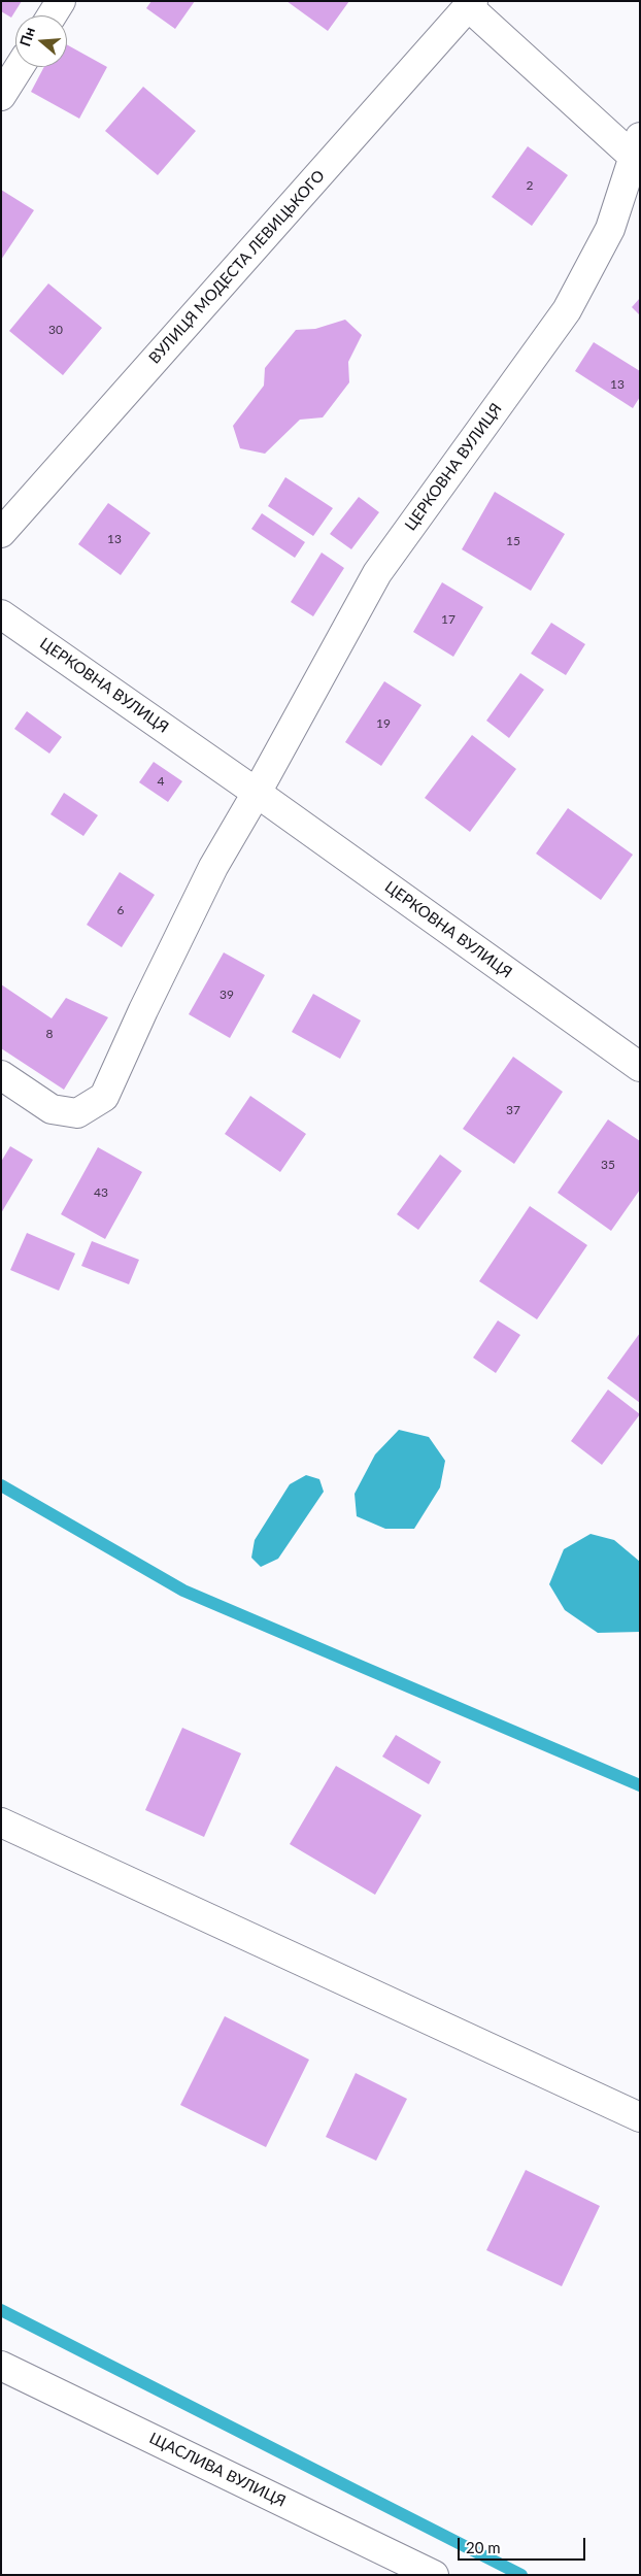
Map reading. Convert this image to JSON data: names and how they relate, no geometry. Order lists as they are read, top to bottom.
{
  "streets": {
    "street": ["ВУЛИЦЯ МОДЕСТА ЛЕВИЦЬКОГО", "ЦЕРКОВНА ВУЛИЦЯ", "ЩАСЛИВА ВУЛИЦЯ"]
  },
  "house_numbers": [
    "2",
    "30",
    "13",
    "13",
    "15",
    "17",
    "19",
    "4",
    "6",
    "39",
    "8",
    "37",
    "35",
    "43"
  ],
  "scale_bar": "20 m",
  "north": "left"
}
